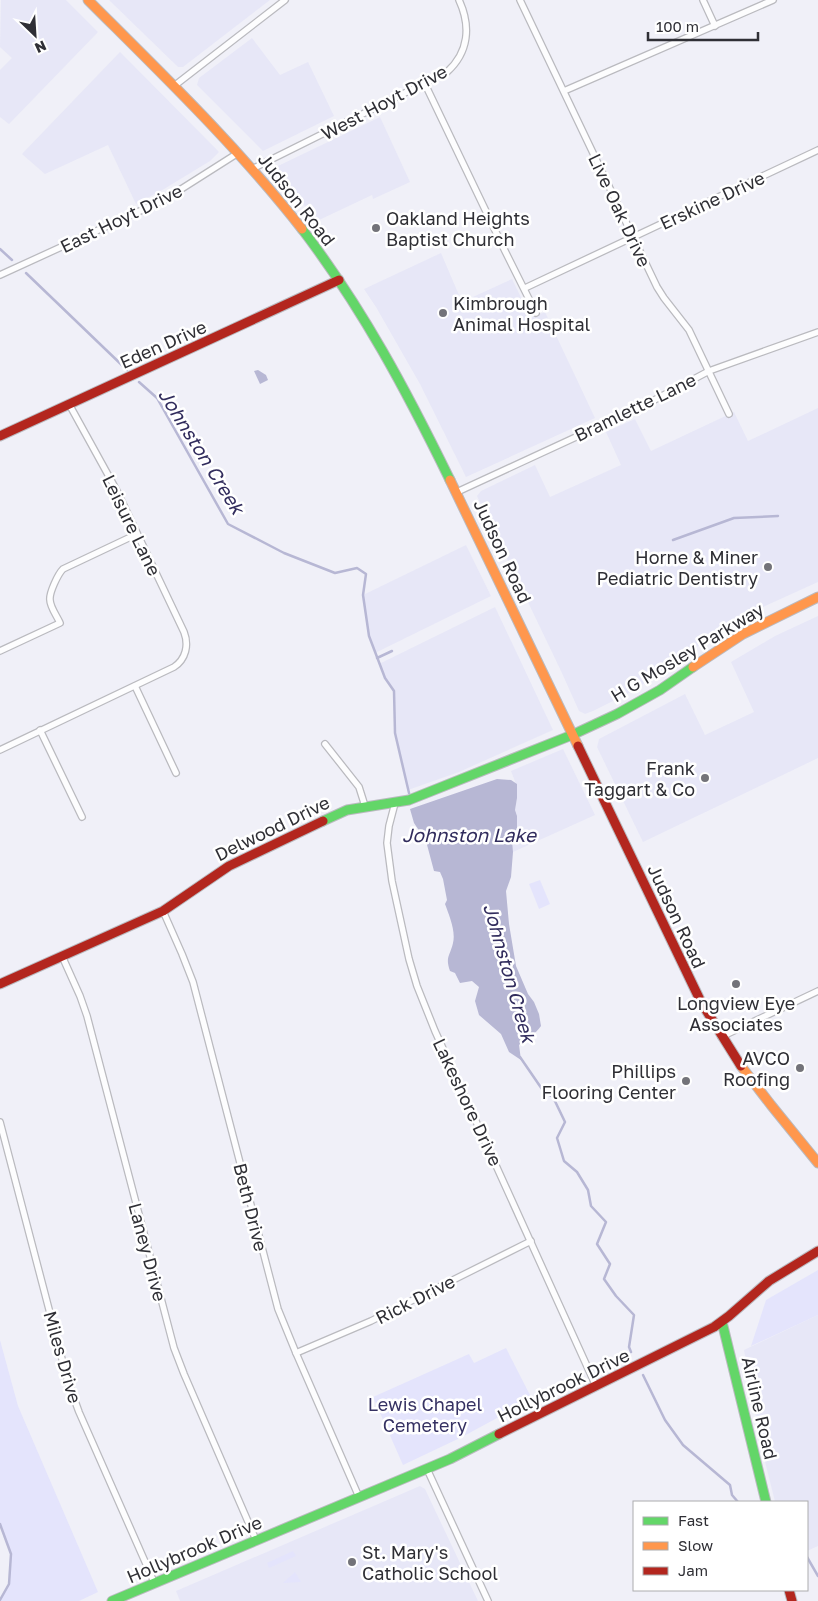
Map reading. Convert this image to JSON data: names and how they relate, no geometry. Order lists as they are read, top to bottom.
{
  "streets": {
    "main road": [
      "Judson Road",
      "Eden Drive",
      "H G Mosley Parkway",
      "Delwood Drive",
      "Hollybrook Drive",
      "Airline Road"
    ],
    "street": [
      "West Hoyt Drive",
      "Erskine Drive",
      "Live Oak Drive",
      "East Hoyt Drive",
      "Bramlette Lane",
      "Leisure Lane",
      "Lakeshore Drive",
      "Beth Drive",
      "Laney Drive",
      "Rick Drive",
      "Miles Drive"
    ]
  },
  "crossings": [
    ["West Hoyt Drive", "Judson Road"],
    ["Judson Road", "East Hoyt Drive"],
    ["Judson Road", "Eden Drive"],
    ["Judson Road", "Bramlette Lane"],
    ["Judson Road", "H G Mosley Parkway"],
    ["Judson Road", "Delwood Drive"],
    ["Erskine Drive", "Live Oak Drive"],
    ["Live Oak Drive", "Bramlette Lane"],
    ["Eden Drive", "Leisure Lane"],
    ["H G Mosley Parkway", "Delwood Drive"],
    ["Delwood Drive", "Lakeshore Drive"],
    ["Delwood Drive", "Beth Drive"],
    ["Delwood Drive", "Laney Drive"],
    ["Lakeshore Drive", "Rick Drive"],
    ["Lakeshore Drive", "Hollybrook Drive"],
    ["Beth Drive", "Rick Drive"],
    ["Beth Drive", "Hollybrook Drive"],
    ["Laney Drive", "Hollybrook Drive"],
    ["Miles Drive", "Hollybrook Drive"],
    ["Hollybrook Drive", "Airline Road"]
  ],
  "water": ["Johnston Creek", "Johnston Lake"],
  "parks": ["Lewis Chapel Cemetery"],
  "places": [
    "Oakland Heights Baptist Church",
    "Kimbrough Animal Hospital",
    "Horne & Miner Pediatric Dentistry",
    "Frank Taggart & Co",
    "Longview Eye Associates",
    "AVCO Roofing",
    "Phillips Flooring Center",
    "St. Mary's Catholic School"
  ],
  "legend": ["Fast", "Slow", "Jam"],
  "scale_bar": "100 m",
  "north": "bottom right"
}
